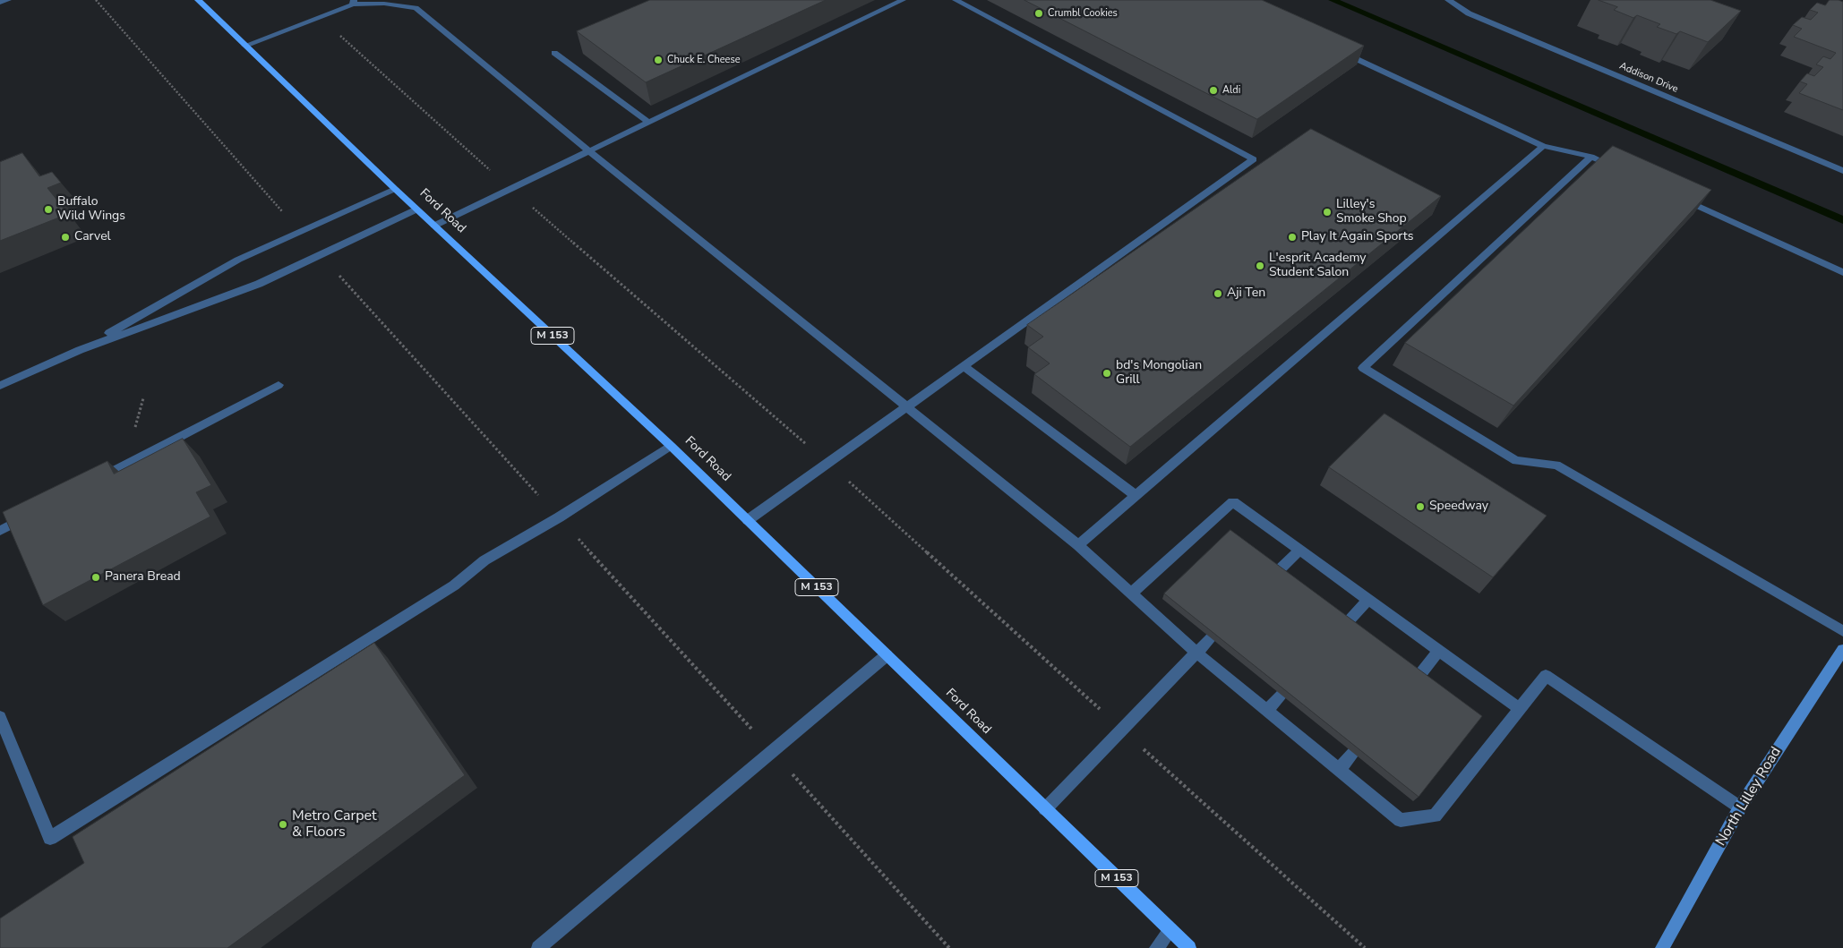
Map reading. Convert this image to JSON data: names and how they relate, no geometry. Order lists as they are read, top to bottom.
{
  "streets": {
    "main road": ["Ford Road", "M 153"],
    "street": ["Addison Drive", "North Lilley Road"]
  },
  "places": [
    "Crumbl Cookies",
    "Chuck E. Cheese",
    "Aldi",
    "Buffalo Wild Wings",
    "Lilley's Smoke Shop",
    "Carvel",
    "Play It Again Sports",
    "L'esprit Academy Student Salon",
    "Aji Ten",
    "bd's Mongolian Grill",
    "Speedway",
    "Panera Bread",
    "Metro Carpet & Floors"
  ]
}
